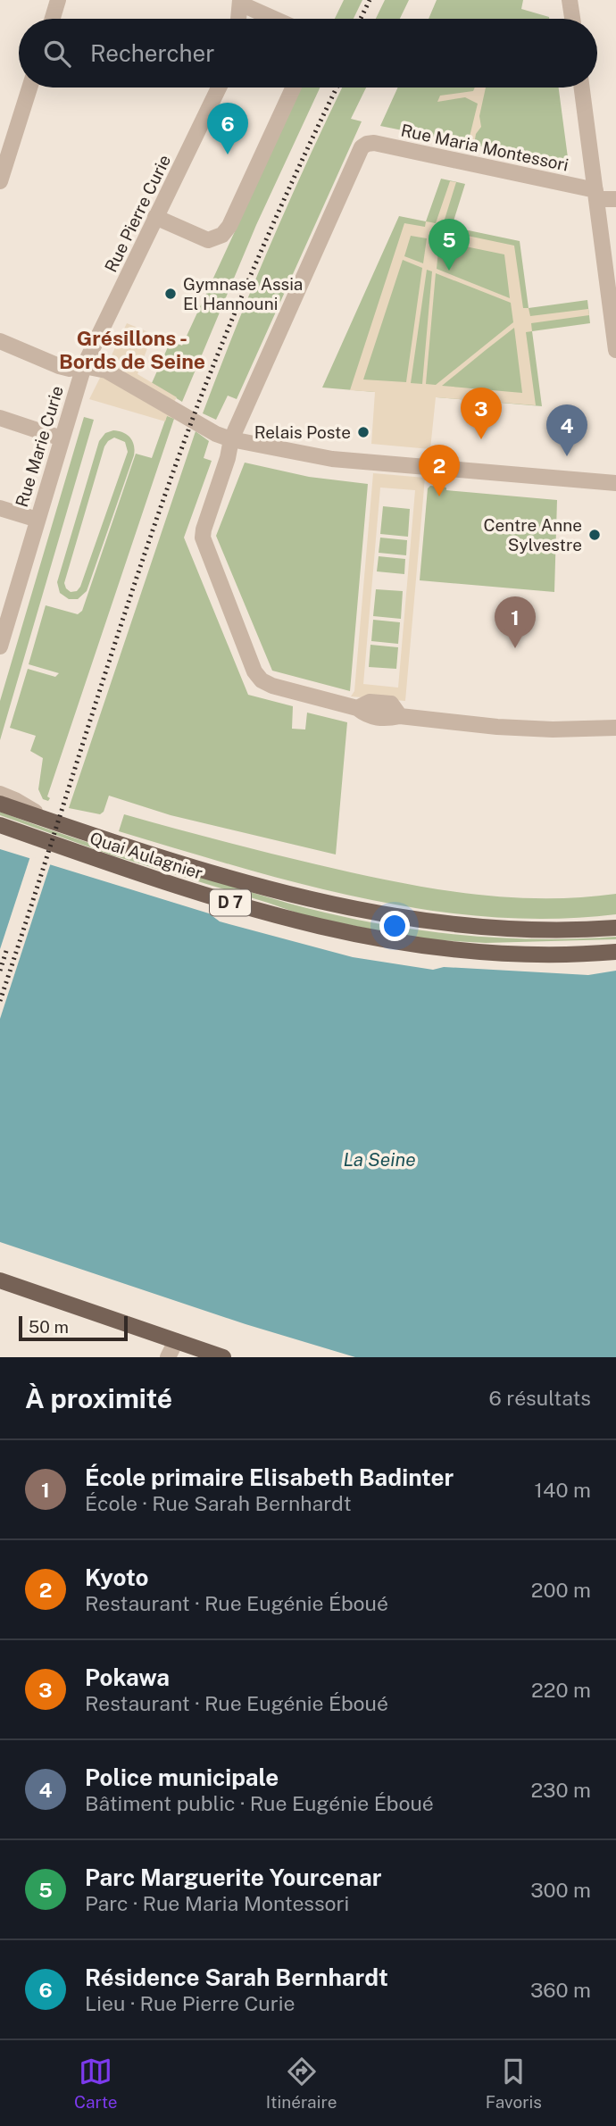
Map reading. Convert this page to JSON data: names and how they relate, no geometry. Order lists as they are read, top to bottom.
{
  "streets": {
    "main road": ["Quai Aulagnier", "D 7"],
    "street": ["Rue Maria Montessori", "Rue Pierre Curie", "Rue Marie Curie"]
  },
  "crossings": [
    ["Rue Pierre Curie", "Rue Marie Curie"]
  ],
  "districts": ["Grésillons - Bords de Seine"],
  "water": ["La Seine"],
  "places": ["Gymnase Assia El Hannouni", "Relais Poste", "Centre Anne Sylvestre"],
  "scale_bar": "50 m",
  "page": {
    "search": "Rechercher",
    "pins": [
      "6",
      "5",
      "3",
      "4",
      "2",
      "1"
    ],
    "scale": "50 m",
    "heading": ["À proximité", "6 résultats"],
    "list": [
      {
        "mark": "1",
        "name": "École primaire Elisabeth Badinter",
        "note": "École · Rue Sarah Bernhardt",
        "value": "140 m"
      },
      {
        "mark": "2",
        "name": "Kyoto",
        "note": "Restaurant · Rue Eugénie Éboué",
        "value": "200 m"
      },
      {
        "mark": "3",
        "name": "Pokawa",
        "note": "Restaurant · Rue Eugénie Éboué",
        "value": "220 m"
      },
      {
        "mark": "4",
        "name": "Police municipale",
        "note": "Bâtiment public · Rue Eugénie Éboué",
        "value": "230 m"
      },
      {
        "mark": "5",
        "name": "Parc Marguerite Yourcenar",
        "note": "Parc · Rue Maria Montessori",
        "value": "300 m"
      },
      {
        "mark": "6",
        "name": "Résidence Sarah Bernhardt",
        "note": "Lieu · Rue Pierre Curie",
        "value": "360 m"
      }
    ],
    "nav": ["Carte", "Itinéraire", "Favoris"]
  }
}
